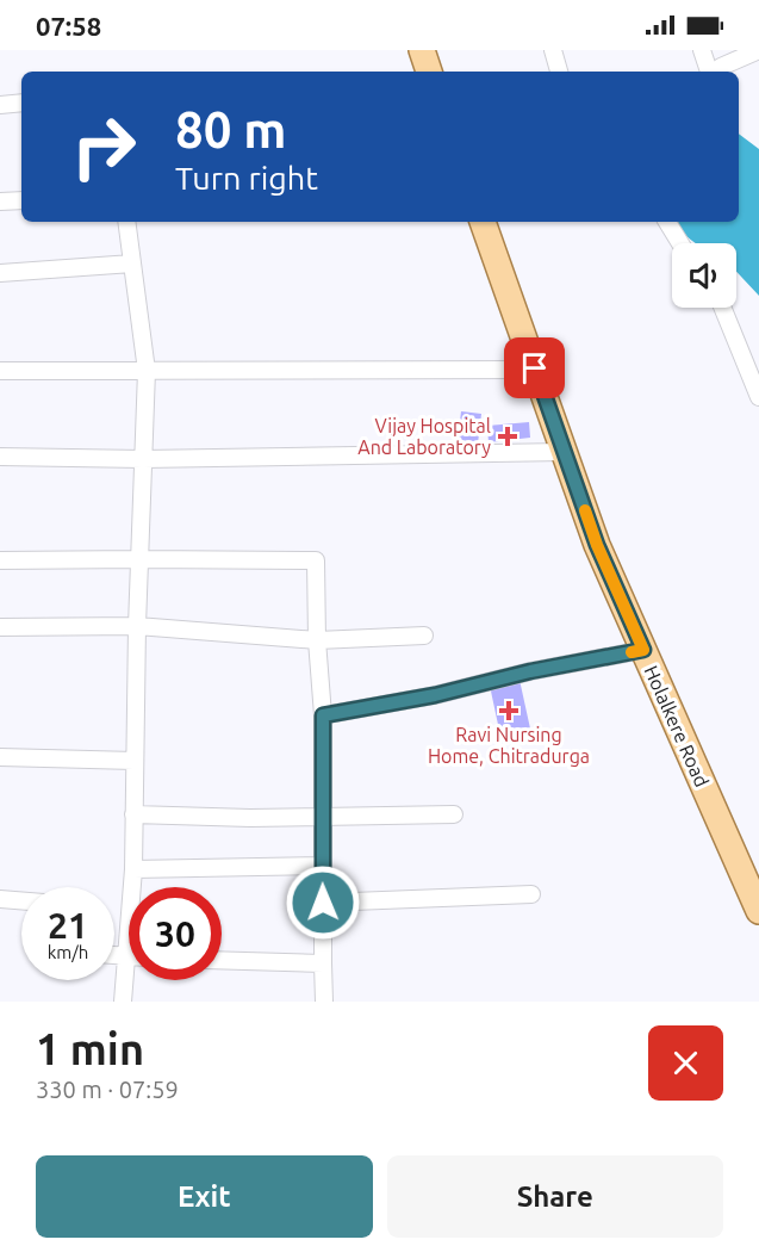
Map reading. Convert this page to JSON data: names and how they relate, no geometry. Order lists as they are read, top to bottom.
{
  "streets": {
    "main road": ["Holalkere Road"]
  },
  "places": {
    "health": ["Vijay Hospital And Laboratory", "Ravi Nursing Home, Chitradurga"]
  },
  "page": {
    "status": "07:58",
    "turn": ["80 m", "Turn right"],
    "speed": "21 km/h",
    "limit": "30",
    "heading": ["1 min", "330 m · 07:59"],
    "buttons": ["Exit", "Share"]
  }
}
